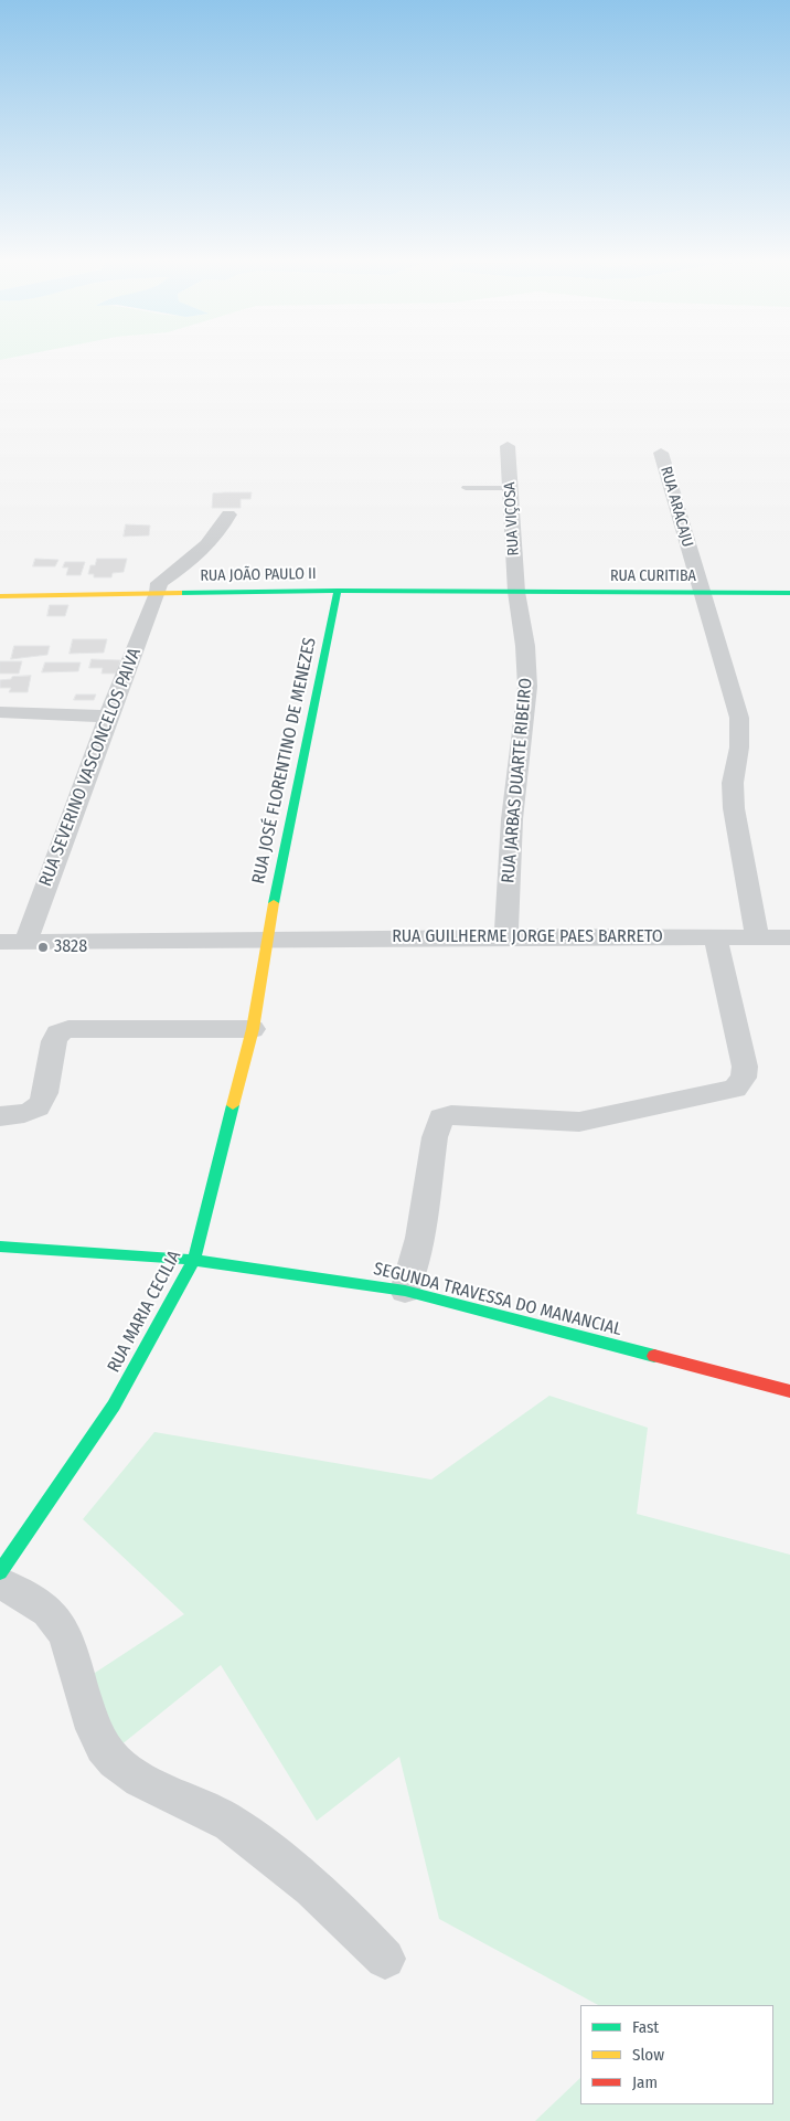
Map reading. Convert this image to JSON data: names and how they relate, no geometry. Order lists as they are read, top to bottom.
{
  "streets": {
    "street": [
      "RUA ARACAJU",
      "RUA VIÇOSA",
      "RUA JOÃO PAULO II",
      "RUA CURITIBA",
      "RUA JOSÉ FLORENTINO DE MENEZES",
      "RUA SEVERINO VASCONCELOS PAIVA",
      "RUA JARBAS DUARTE RIBEIRO",
      "RUA GUILHERME JORGE PAES BARRETO",
      "SEGUNDA TRAVESSA DO MANANCIAL",
      "RUA MARIA CECILIA"
    ]
  },
  "crossings": [
    ["RUA ARACAJU", "RUA CURITIBA"],
    ["RUA ARACAJU", "RUA GUILHERME JORGE PAES BARRETO"],
    ["RUA VIÇOSA", "RUA JOÃO PAULO II"],
    ["RUA VIÇOSA", "RUA CURITIBA"],
    ["RUA VIÇOSA", "RUA JARBAS DUARTE RIBEIRO"],
    ["RUA JOÃO PAULO II", "RUA CURITIBA"],
    ["RUA JOÃO PAULO II", "RUA JOSÉ FLORENTINO DE MENEZES"],
    ["RUA JOÃO PAULO II", "RUA SEVERINO VASCONCELOS PAIVA"],
    ["RUA JOÃO PAULO II", "RUA JARBAS DUARTE RIBEIRO"],
    ["RUA CURITIBA", "RUA JARBAS DUARTE RIBEIRO"],
    ["RUA JOSÉ FLORENTINO DE MENEZES", "RUA GUILHERME JORGE PAES BARRETO"],
    ["RUA JOSÉ FLORENTINO DE MENEZES", "RUA MARIA CECILIA"],
    ["RUA SEVERINO VASCONCELOS PAIVA", "RUA GUILHERME JORGE PAES BARRETO"],
    ["RUA JARBAS DUARTE RIBEIRO", "RUA GUILHERME JORGE PAES BARRETO"],
    ["RUA GUILHERME JORGE PAES BARRETO", "RUA MARIA CECILIA"],
    ["SEGUNDA TRAVESSA DO MANANCIAL", "RUA MARIA CECILIA"]
  ],
  "places": ["3828"],
  "legend": ["Fast", "Slow", "Jam"]
}
